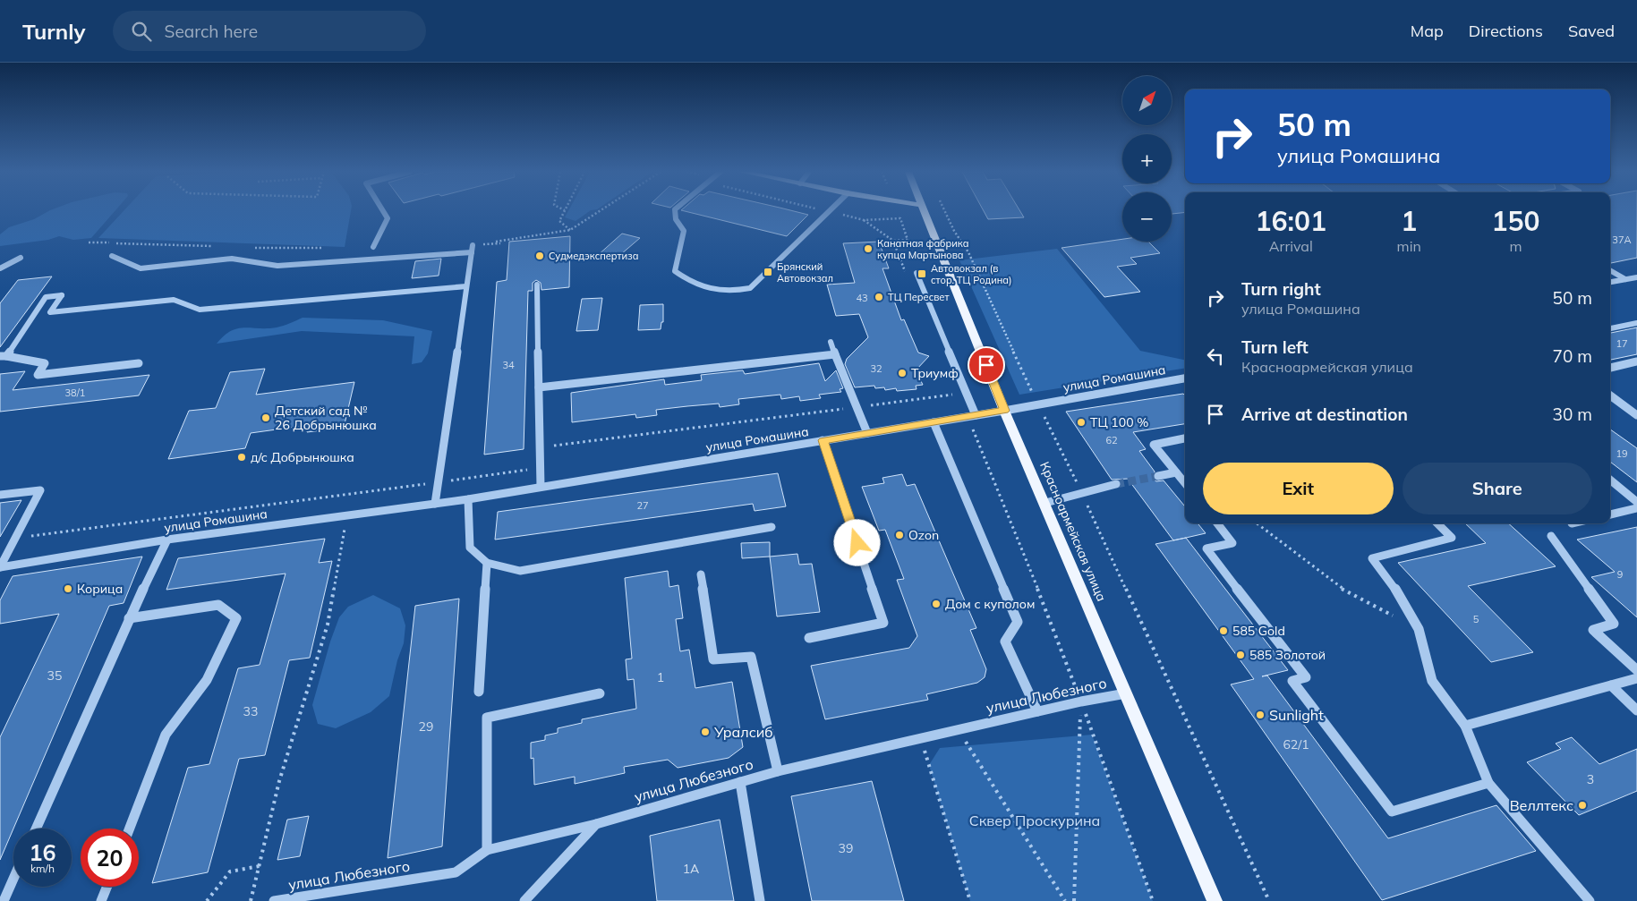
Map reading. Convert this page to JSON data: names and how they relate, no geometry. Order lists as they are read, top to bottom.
{
  "streets": {
    "main road": ["Красноармейская улица"],
    "street": ["улица Ромашина", "улица Любезного"]
  },
  "crossings": [
    ["улица Ромашина", "Красноармейская улица"],
    ["Красноармейская улица", "улица Любезного"]
  ],
  "parks": ["Сквер Проскурина"],
  "places": {
    "other": [
      "Канатная фабрика купца Мартынова",
      "Судмедэкспертиза",
      "ТЦ Пересвет",
      "Триумф",
      "Детский сад № 26 Добрынюшка",
      "ТЦ 100 %",
      "д/с Добрынюшка",
      "Ozon",
      "Корица",
      "Дом с куполом",
      "585 Gold",
      "585 Золотой",
      "Sunlight",
      "Уралсиб",
      "Веллтекс"
    ],
    "transit": ["Брянский Автовокзал", "Автовокзал (в стор. ТЦ Родина)"]
  },
  "house_numbers": [
    "37А",
    "43",
    "17",
    "34",
    "32",
    "38/1",
    "62",
    "19",
    "27",
    "9",
    "5",
    "35",
    "1",
    "33",
    "29",
    "62/1",
    "3",
    "39",
    "1А"
  ],
  "north": "top right",
  "page": {
    "header": "Turnly",
    "search": "Search here",
    "nav": ["Map", "Directions", "Saved"],
    "map_buttons": ["+", "−"],
    "turn": ["50 m", "улица Ромашина"],
    "eta": [
      "16:01",
      "Arrival",
      "1",
      "min",
      "150",
      "m"
    ],
    "list": [
      {
        "name": "Turn right",
        "note": "улица Ромашина",
        "value": "50 m"
      },
      {
        "name": "Turn left",
        "note": "Красноармейская улица",
        "value": "70 m"
      },
      {
        "name": "Arrive at destination",
        "value": "30 m"
      }
    ],
    "buttons": ["Exit", "Share"],
    "speed": "16 km/h",
    "limit": "20"
  }
}
